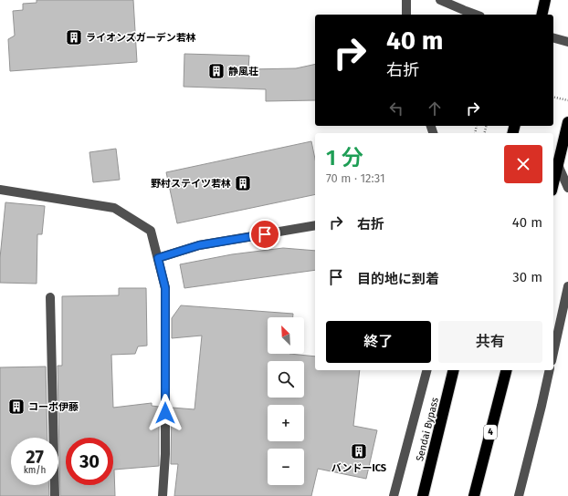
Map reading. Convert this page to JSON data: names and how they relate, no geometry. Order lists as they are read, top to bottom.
{
  "streets": {
    "highway": ["Sendai Bypass", "4"]
  },
  "places": {
    "building": [
      "ライオンズガーデン若林",
      "静風荘",
      "野村ステイツ若林",
      "コーポ伊藤",
      "バンドーICS"
    ]
  },
  "north": "top left",
  "page": {
    "turn": ["40 m", "右折"],
    "heading": ["1 分", "70 m · 12:31"],
    "list": [
      {
        "name": "右折",
        "value": "40 m"
      },
      {
        "name": "目的地に到着",
        "value": "30 m"
      }
    ],
    "buttons": ["終了", "共有"],
    "map_buttons": ["+", "−"],
    "speed": "27 km/h",
    "limit": "30"
  }
}
